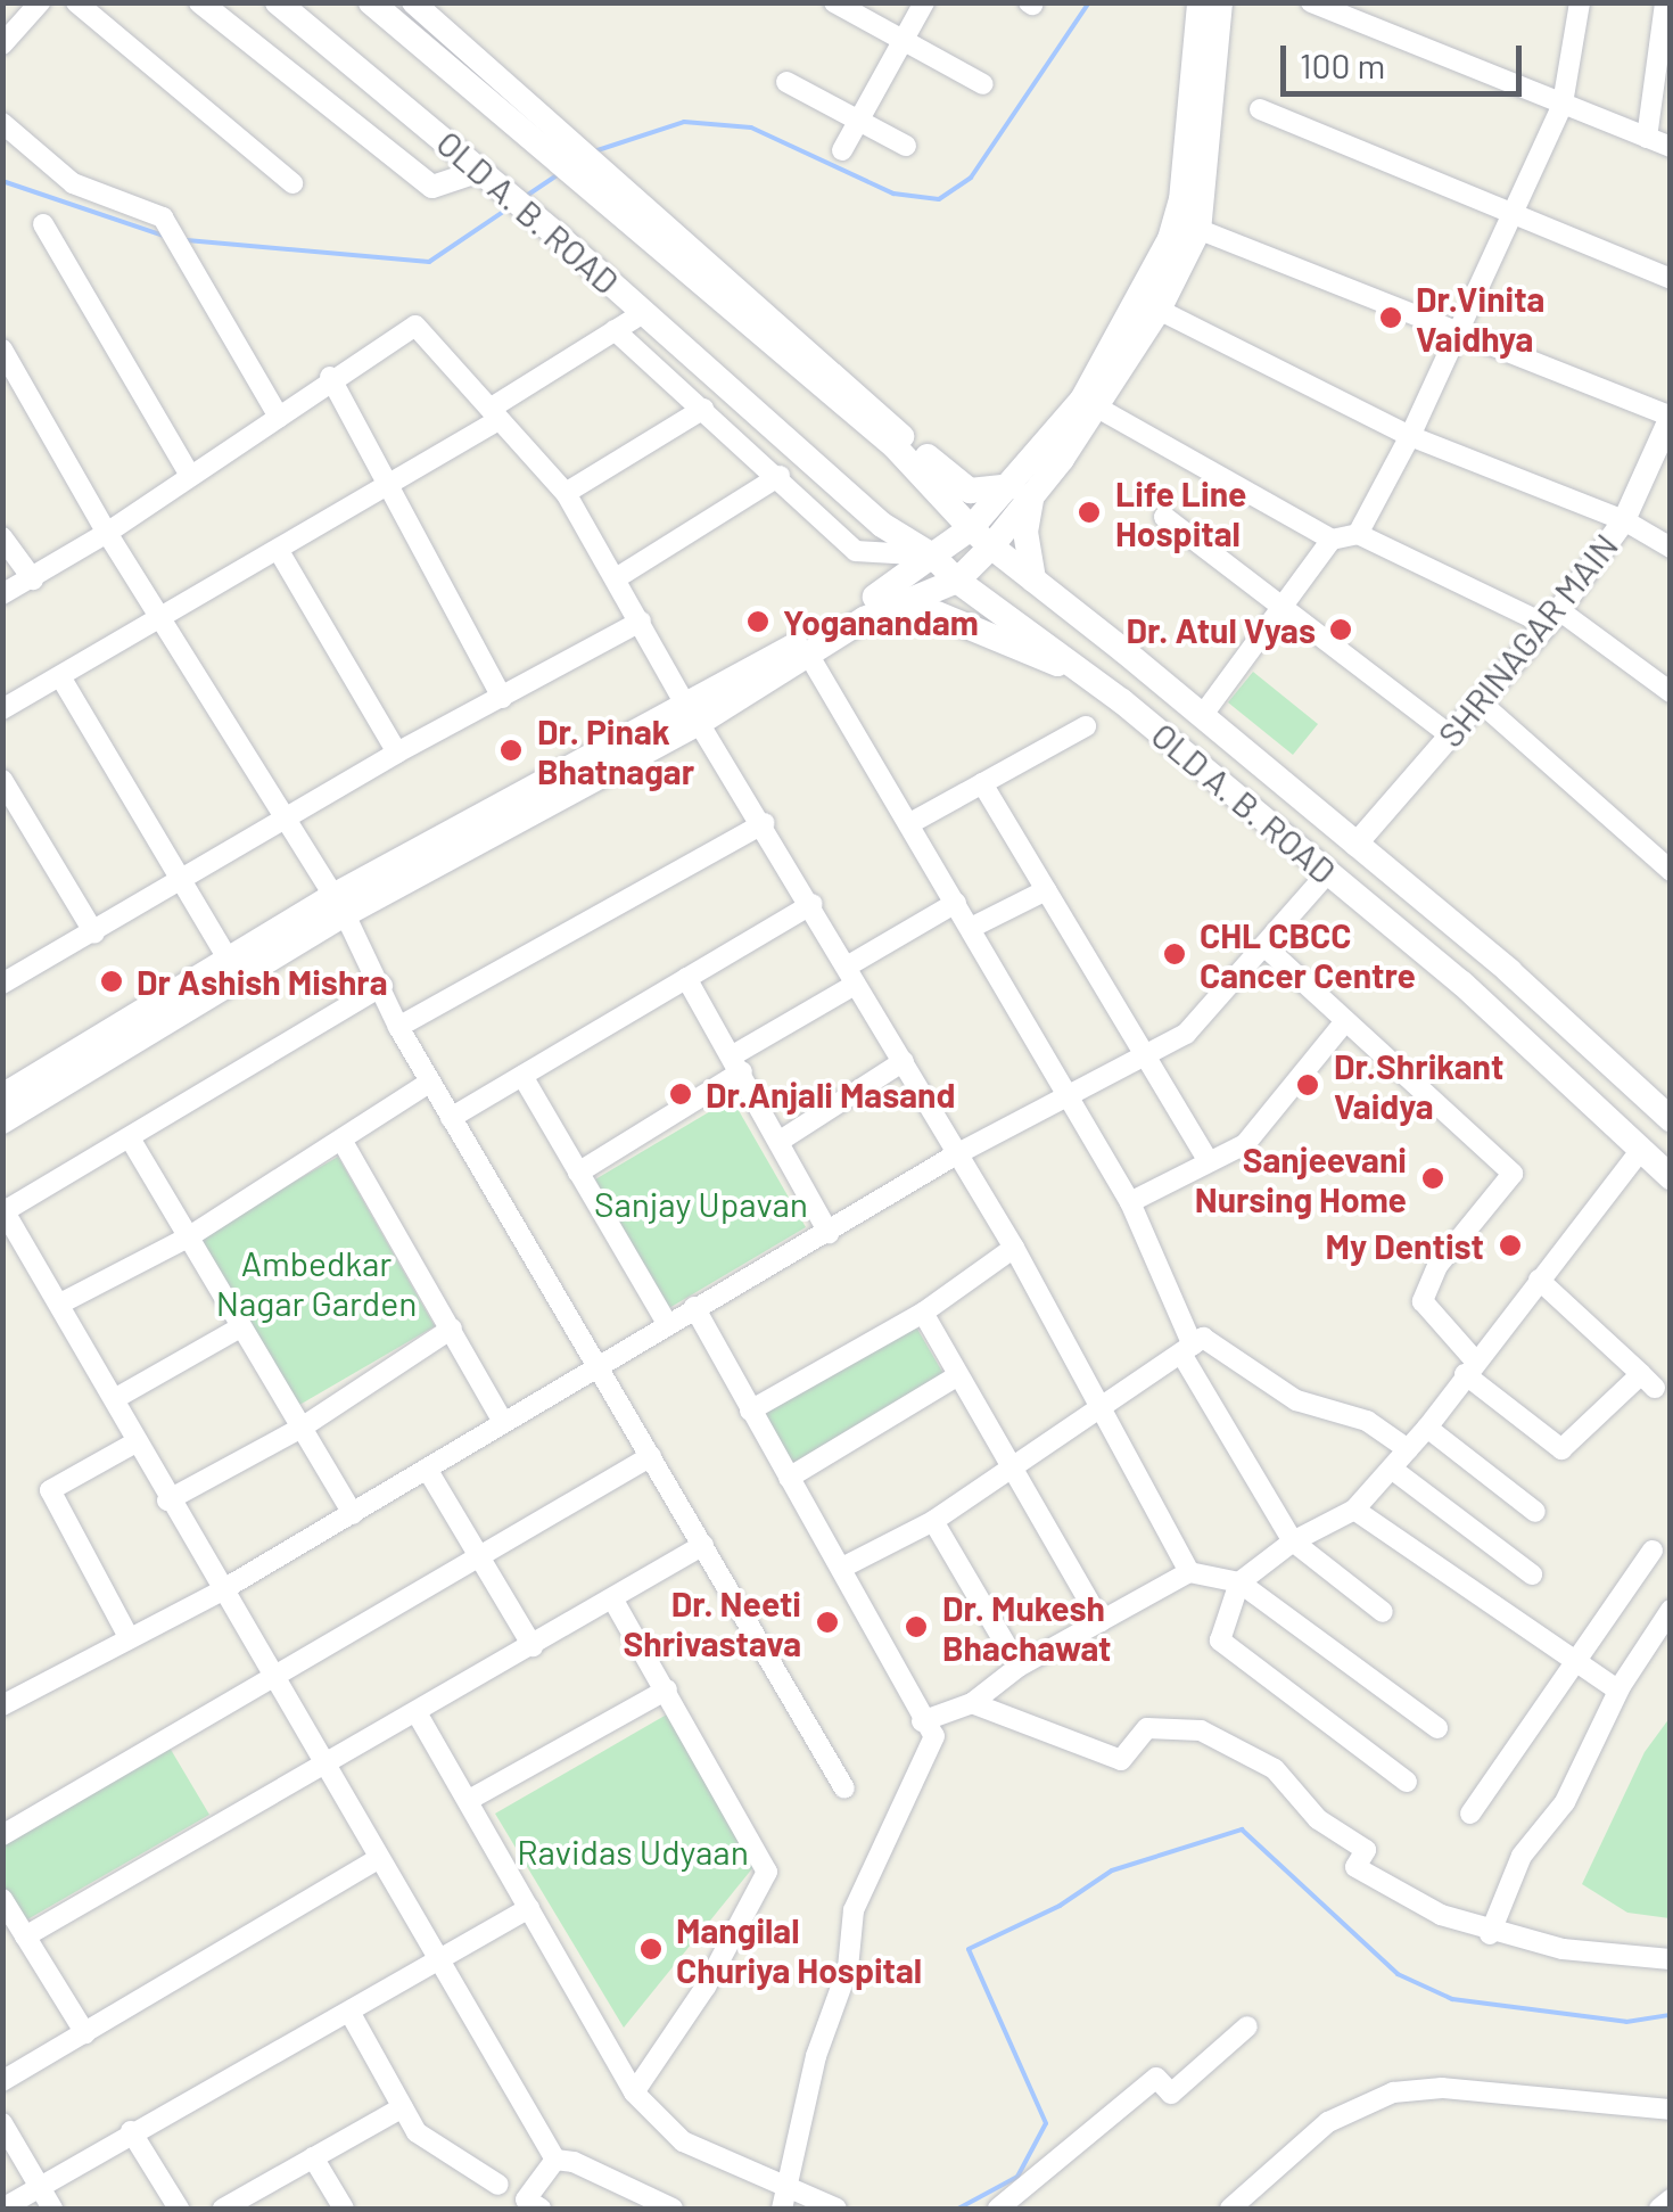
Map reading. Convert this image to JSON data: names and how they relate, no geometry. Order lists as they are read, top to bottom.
{
  "streets": {
    "main road": ["OLD A. B. ROAD"],
    "street": ["SHRINAGAR MAIN"]
  },
  "crossings": [
    ["OLD A. B. ROAD", "SHRINAGAR MAIN"]
  ],
  "parks": ["Sanjay Upavan", "Ambedkar Nagar Garden", "Ravidas Udyaan"],
  "places": [
    "Dr.Vinita Vaidhya",
    "Life Line Hospital",
    "Yoganandam",
    "Dr. Atul Vyas",
    "Dr. Pinak Bhatnagar",
    "CHL CBCC Cancer Centre",
    "Dr Ashish Mishra",
    "Dr.Shrikant Vaidya",
    "Dr.Anjali Masand",
    "Sanjeevani Nursing Home",
    "My Dentist",
    "Dr. Neeti Shrivastava",
    "Dr. Mukesh Bhachawat",
    "Mangilal Churiya Hospital"
  ],
  "scale_bar": "100 m"
}
